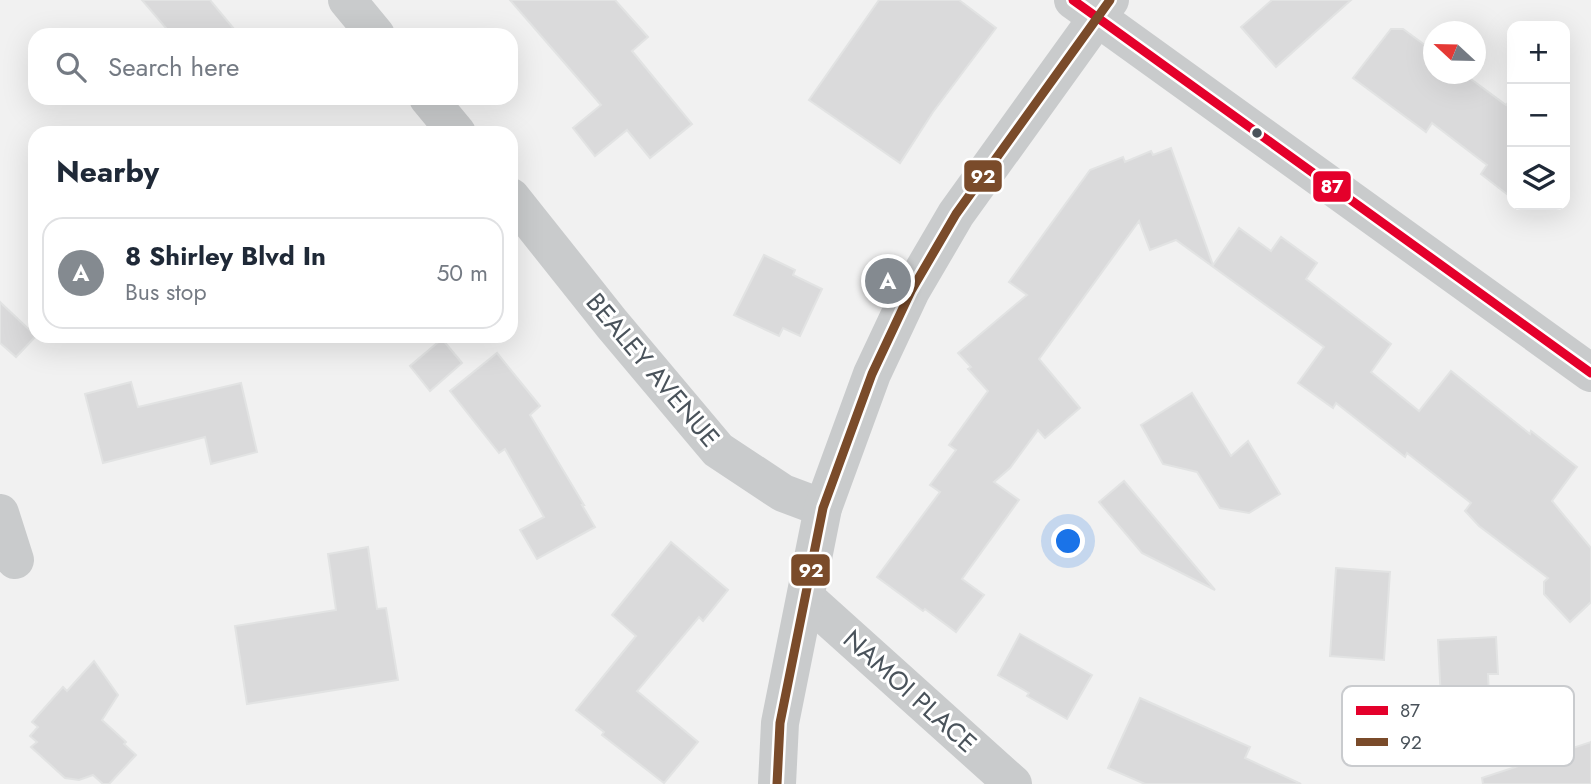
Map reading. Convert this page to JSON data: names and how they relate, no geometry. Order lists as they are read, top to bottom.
{
  "streets": {
    "street": ["BEALEY AVENUE", "NAMOI PLACE"]
  },
  "lines": ["transit line 87", "transit line 92"],
  "legend": ["87", "92"],
  "north": "left",
  "page": {
    "map_buttons": ["+", "−"],
    "search": "Search here",
    "heading": "Nearby",
    "list": [
      {
        "mark": "A",
        "name": "8 Shirley Blvd In",
        "note": "Bus stop",
        "value": "50 m"
      }
    ],
    "pins": "A"
  }
}
